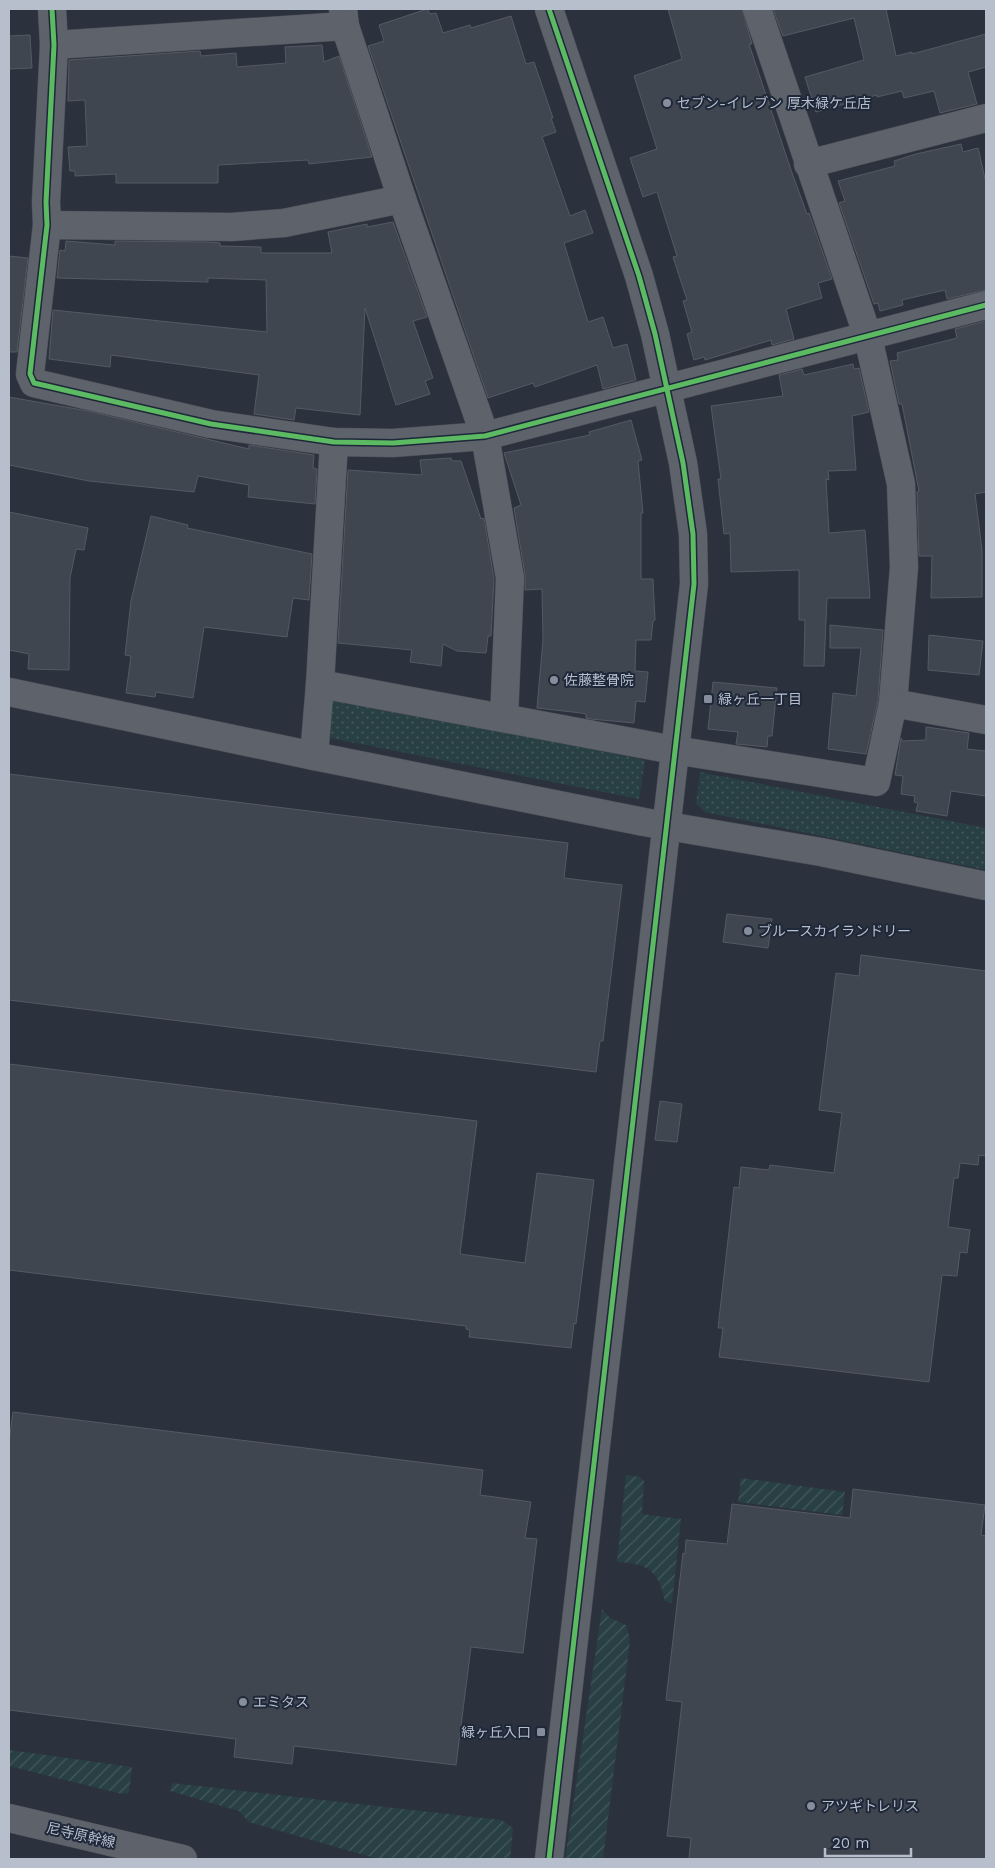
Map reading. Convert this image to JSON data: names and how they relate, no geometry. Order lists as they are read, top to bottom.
{
  "streets": {
    "street": ["尼寺原幹線"]
  },
  "places": {
    "other": [
      "セブン-イレブン 厚木緑ケ丘店",
      "佐藤整骨院",
      "ブルースカイランドリー",
      "エミタス",
      "アツギトレリス"
    ],
    "transit": ["緑ヶ丘一丁目", "緑ヶ丘入口"]
  },
  "scale_bar": "20 m"
}
